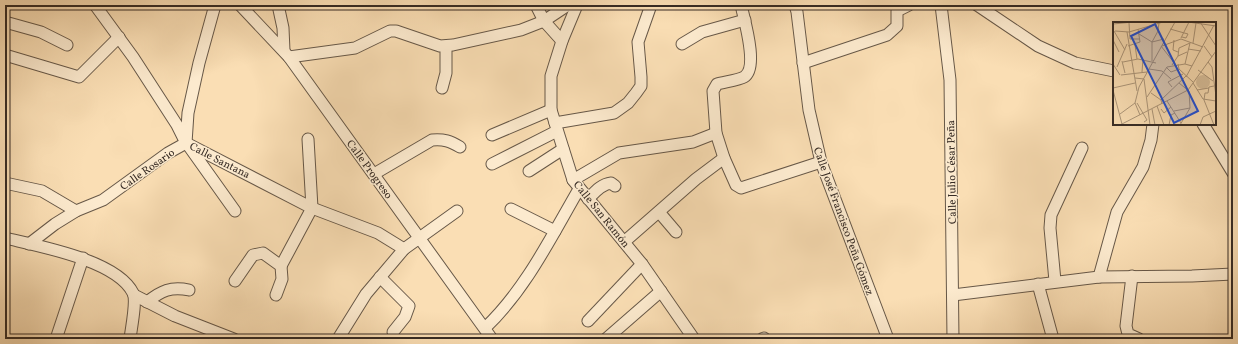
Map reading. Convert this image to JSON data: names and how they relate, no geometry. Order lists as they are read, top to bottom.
{
  "streets": {
    "street": [
      "Calle Santana",
      "Calle Rosario",
      "Calle Progreso",
      "Calle Julio César Peña",
      "Calle San Ramón",
      "Calle José Francisco Peña Gómez"
    ]
  },
  "crossings": [
    ["Calle Santana", "Calle Rosario"]
  ]
}
